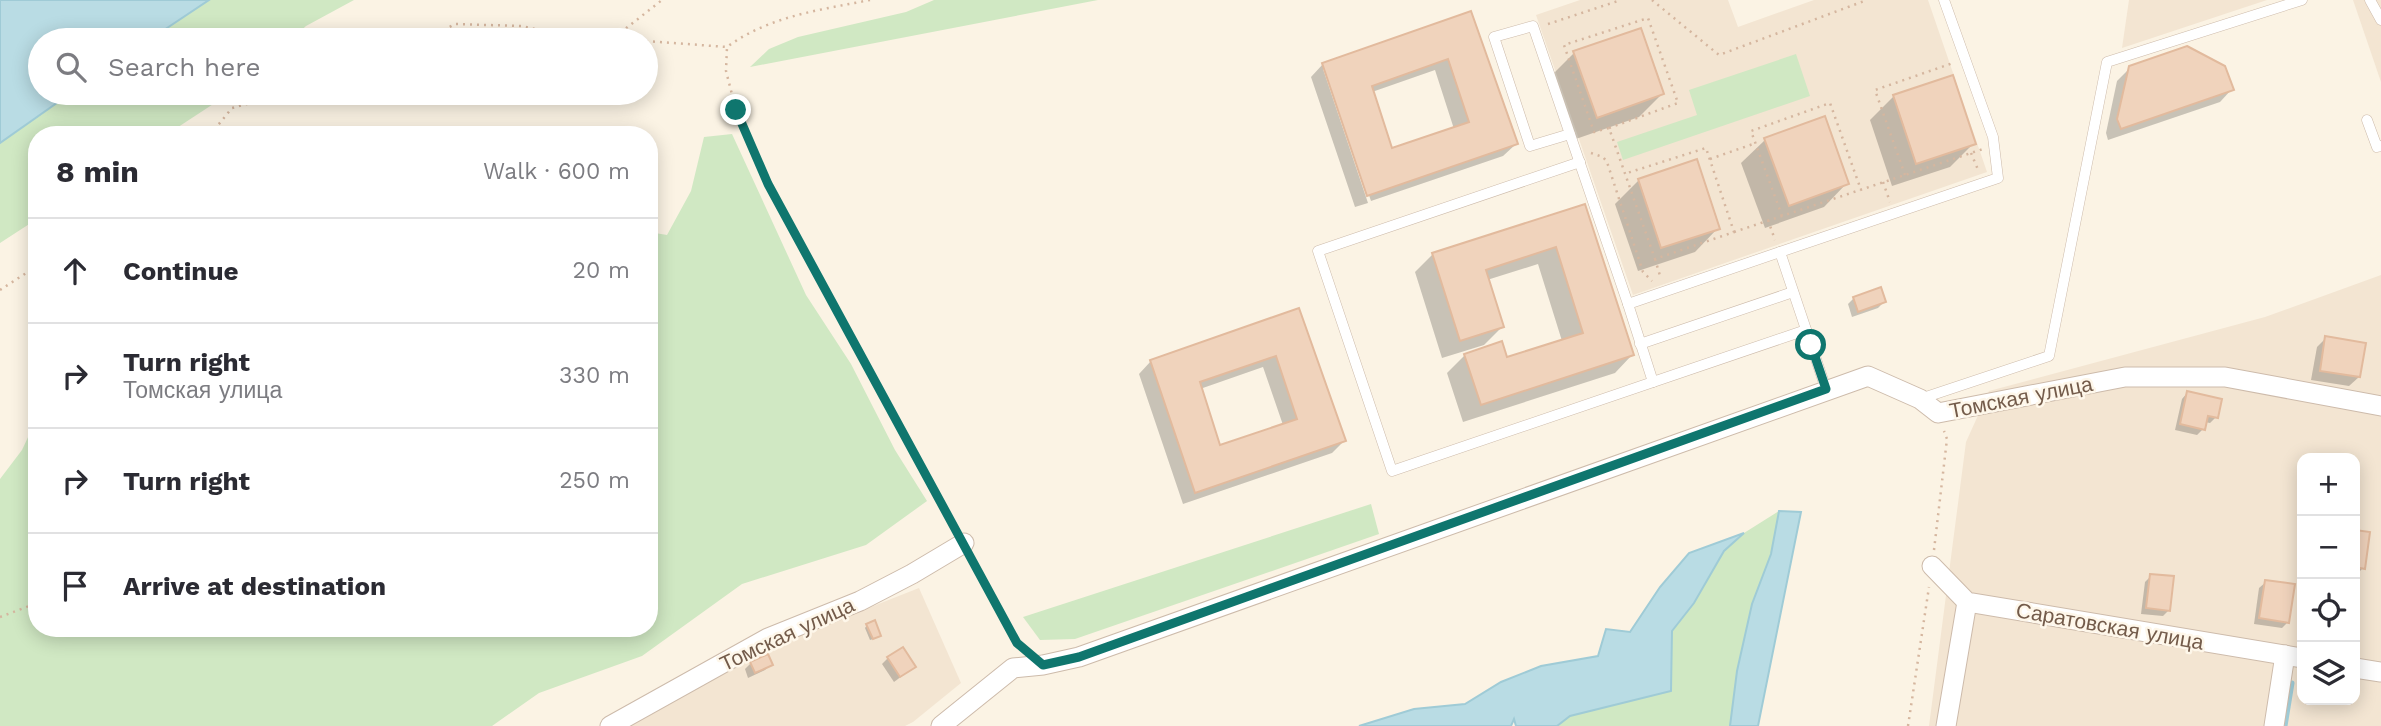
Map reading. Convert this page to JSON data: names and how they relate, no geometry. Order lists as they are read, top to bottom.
{
  "streets": {
    "street": ["Томская улица", "Саратовская улица"]
  },
  "page": {
    "search": "Search here",
    "heading": ["8 min", "Walk · 600 m"],
    "list": [
      ["Continue", "20 m"],
      ["Turn right", "Томская улица", "330 m"],
      ["Turn right", "250 m"],
      "Arrive at destination"
    ],
    "map_buttons": ["+", "−"]
  }
}
